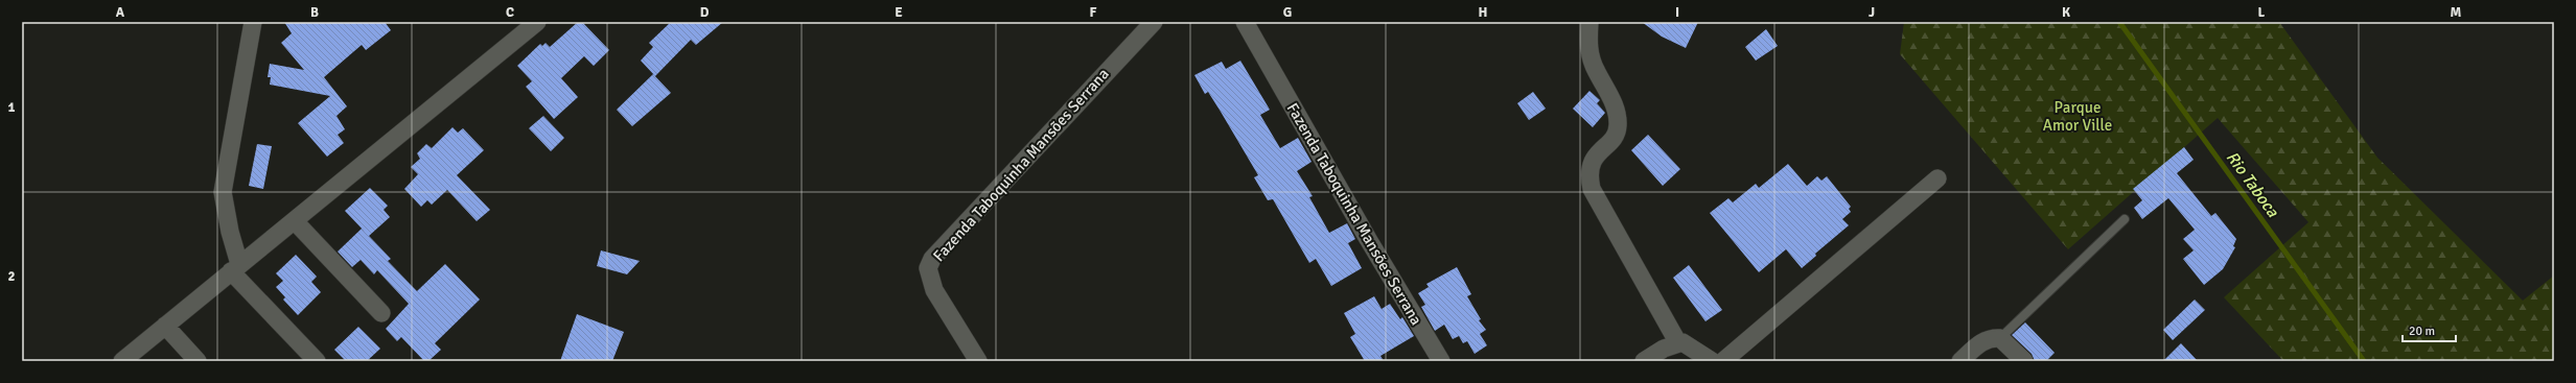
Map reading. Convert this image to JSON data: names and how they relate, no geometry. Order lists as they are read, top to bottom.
{
  "streets": {
    "street": ["Fazenda Taboquinha Mansões Serrana"]
  },
  "water": ["Rio Taboca"],
  "parks": ["Parque Amor Ville"],
  "scale_bar": "20 m",
  "grid": {
    "columns": [
      "A",
      "B",
      "C",
      "D",
      "E",
      "F",
      "G",
      "H",
      "I",
      "J",
      "K",
      "L",
      "M"
    ],
    "rows": ["1", "2"]
  }
}
